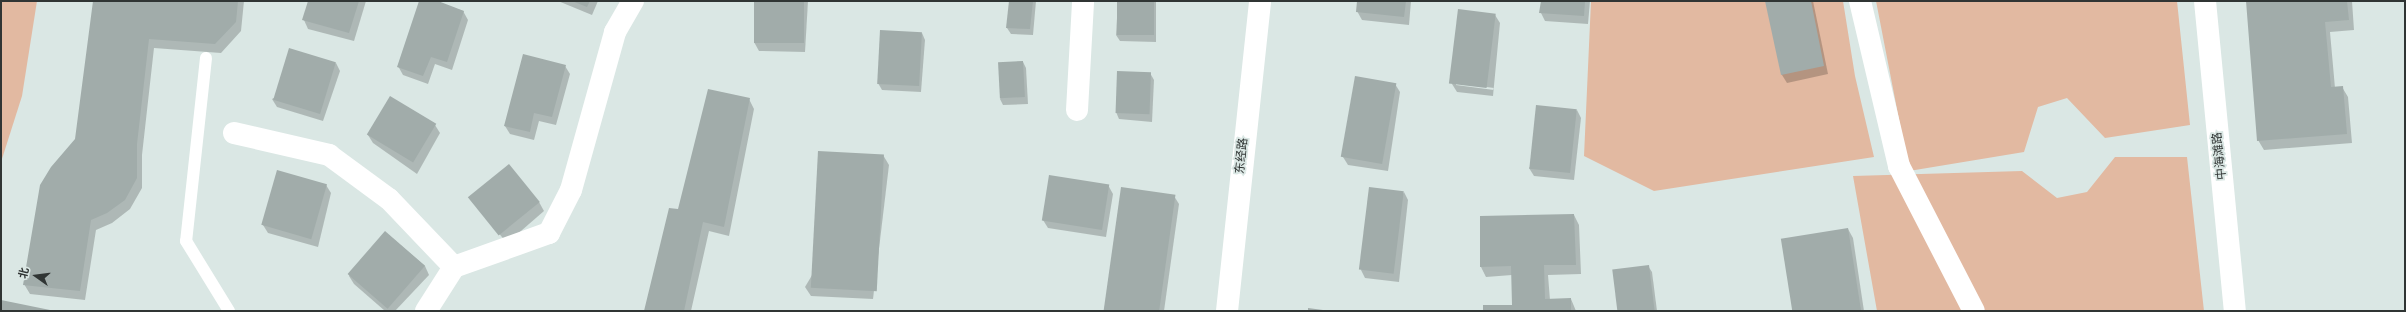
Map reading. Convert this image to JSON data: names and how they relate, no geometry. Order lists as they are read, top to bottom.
{
  "streets": {
    "street": ["东经路", "中海滩路"]
  },
  "north": "left"
}
